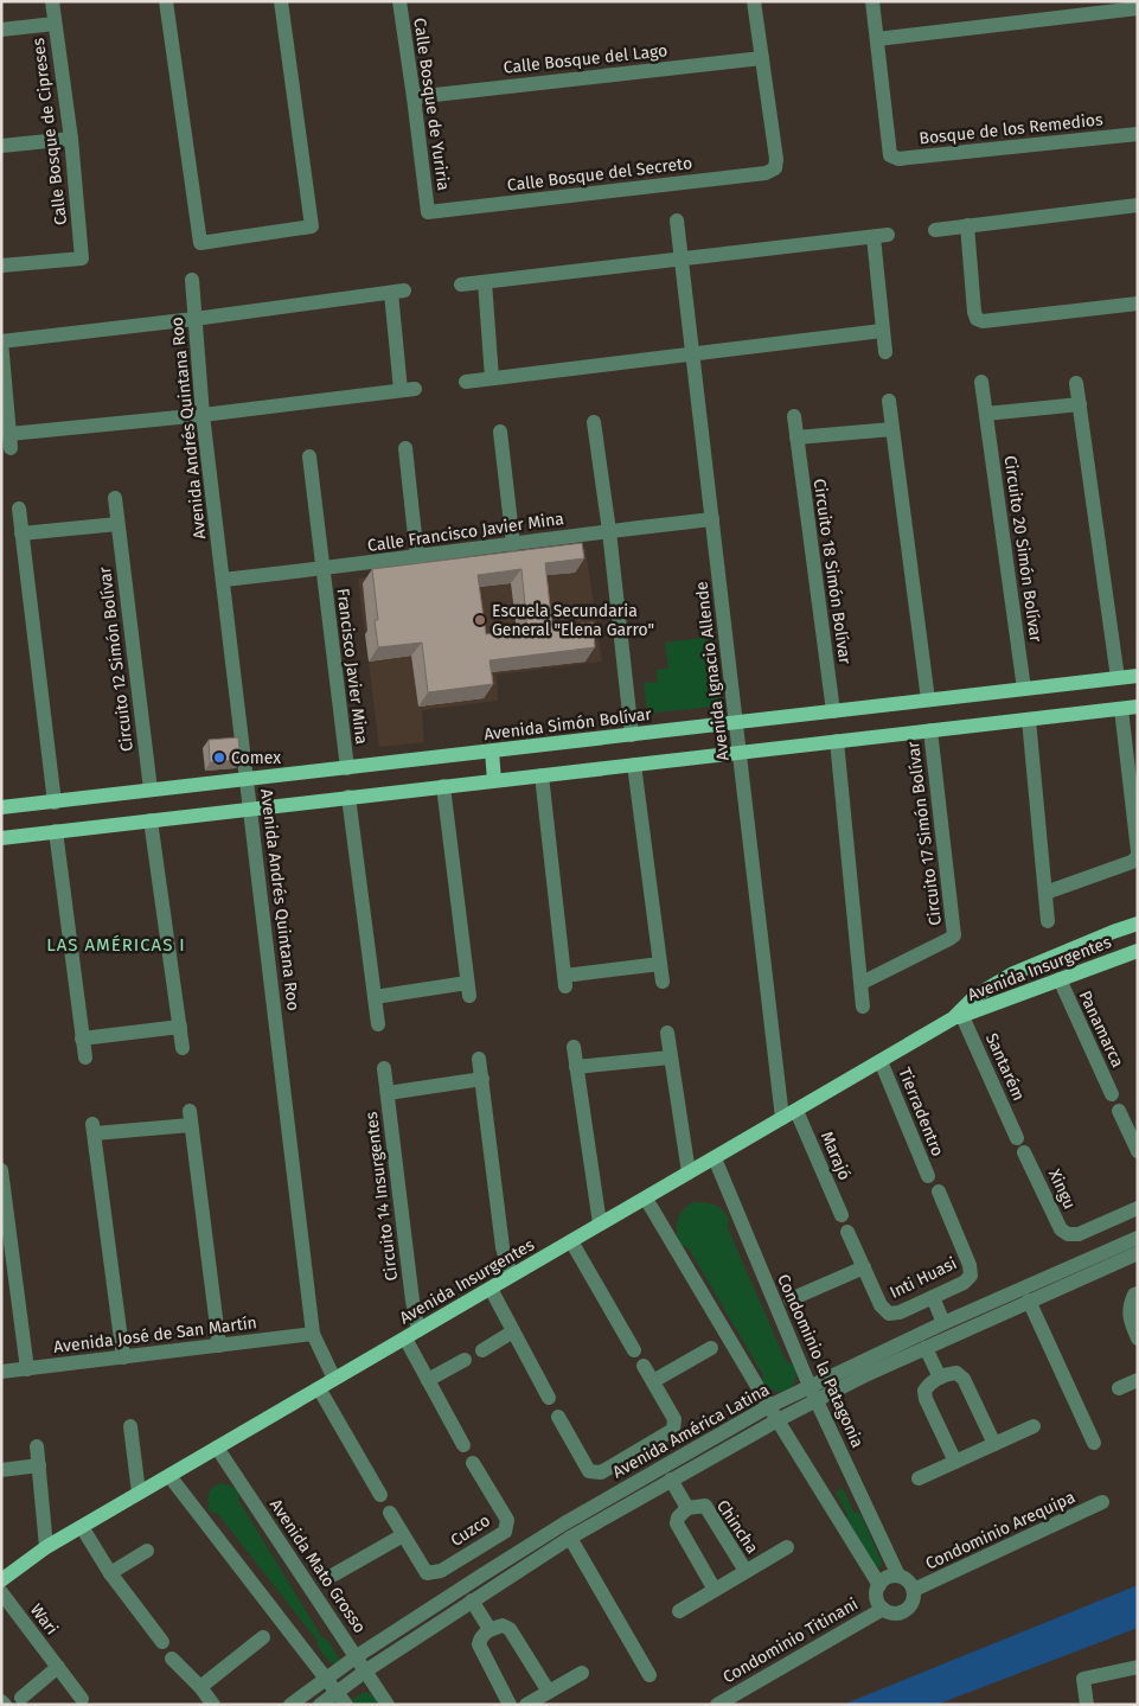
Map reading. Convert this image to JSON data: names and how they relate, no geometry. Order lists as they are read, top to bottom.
{
  "streets": {
    "main road": ["Avenida Simón Bolívar", "Avenida Insurgentes"],
    "street": [
      "Calle Bosque del Lago",
      "Calle Bosque de Yuriria",
      "Bosque de los Remedios",
      "Calle Bosque de Cipreses",
      "Calle Bosque del Secreto",
      "Avenida Andrés Quintana Roo",
      "Calle Francisco Javier Mina",
      "Circuito 20 Simón Bolívar",
      "Circuito 18 Simón Bolívar",
      "Circuito 12 Simón Bolívar",
      "Francisco Javier Mina",
      "Avenida Ignacio Allende",
      "Circuito 17 Simón Bolívar",
      "Panamarca",
      "Santarém",
      "Tierradentro",
      "Marajó",
      "Xingu",
      "Circuito 14 Insurgentes",
      "Inti Huasi",
      "Avenida José de San Martín",
      "Condominio la Patagonia",
      "Avenida América Latina",
      "Chincha",
      "Cuzco",
      "Condominio Arequipa",
      "Avenida Mato Grosso",
      "Wari",
      "Condominio Titinani"
    ]
  },
  "crossings": [
    ["Calle Bosque del Lago", "Calle Bosque de Yuriria"],
    ["Calle Bosque del Lago", "Calle Bosque del Secreto"],
    ["Calle Bosque de Yuriria", "Calle Bosque del Secreto"],
    ["Avenida Andrés Quintana Roo", "Calle Francisco Javier Mina"],
    ["Avenida Andrés Quintana Roo", "Avenida Simón Bolívar"],
    ["Avenida Andrés Quintana Roo", "Avenida Insurgentes"],
    ["Avenida Andrés Quintana Roo", "Avenida José de San Martín"],
    ["Calle Francisco Javier Mina", "Francisco Javier Mina"],
    ["Calle Francisco Javier Mina", "Avenida Ignacio Allende"],
    ["Circuito 20 Simón Bolívar", "Avenida Simón Bolívar"],
    ["Circuito 18 Simón Bolívar", "Avenida Simón Bolívar"],
    ["Circuito 12 Simón Bolívar", "Avenida Simón Bolívar"],
    ["Francisco Javier Mina", "Avenida Simón Bolívar"],
    ["Avenida Ignacio Allende", "Avenida Simón Bolívar"],
    ["Avenida Ignacio Allende", "Avenida Insurgentes"],
    ["Avenida Insurgentes", "Panamarca"],
    ["Avenida Insurgentes", "Santarém"],
    ["Avenida Insurgentes", "Tierradentro"],
    ["Avenida Insurgentes", "Marajó"],
    ["Avenida Insurgentes", "Circuito 14 Insurgentes"],
    ["Avenida Insurgentes", "Condominio la Patagonia"],
    ["Avenida Insurgentes", "Avenida Mato Grosso"],
    ["Condominio la Patagonia", "Avenida América Latina"],
    ["Condominio la Patagonia", "Condominio Arequipa"],
    ["Condominio la Patagonia", "Condominio Titinani"],
    ["Avenida América Latina", "Avenida Mato Grosso"],
    ["Condominio Arequipa", "Condominio Titinani"]
  ],
  "districts": ["LAS AMÉRICAS I"],
  "places": ["Escuela Secundaria General \"Elena Garro\"", "Comex"]
}
